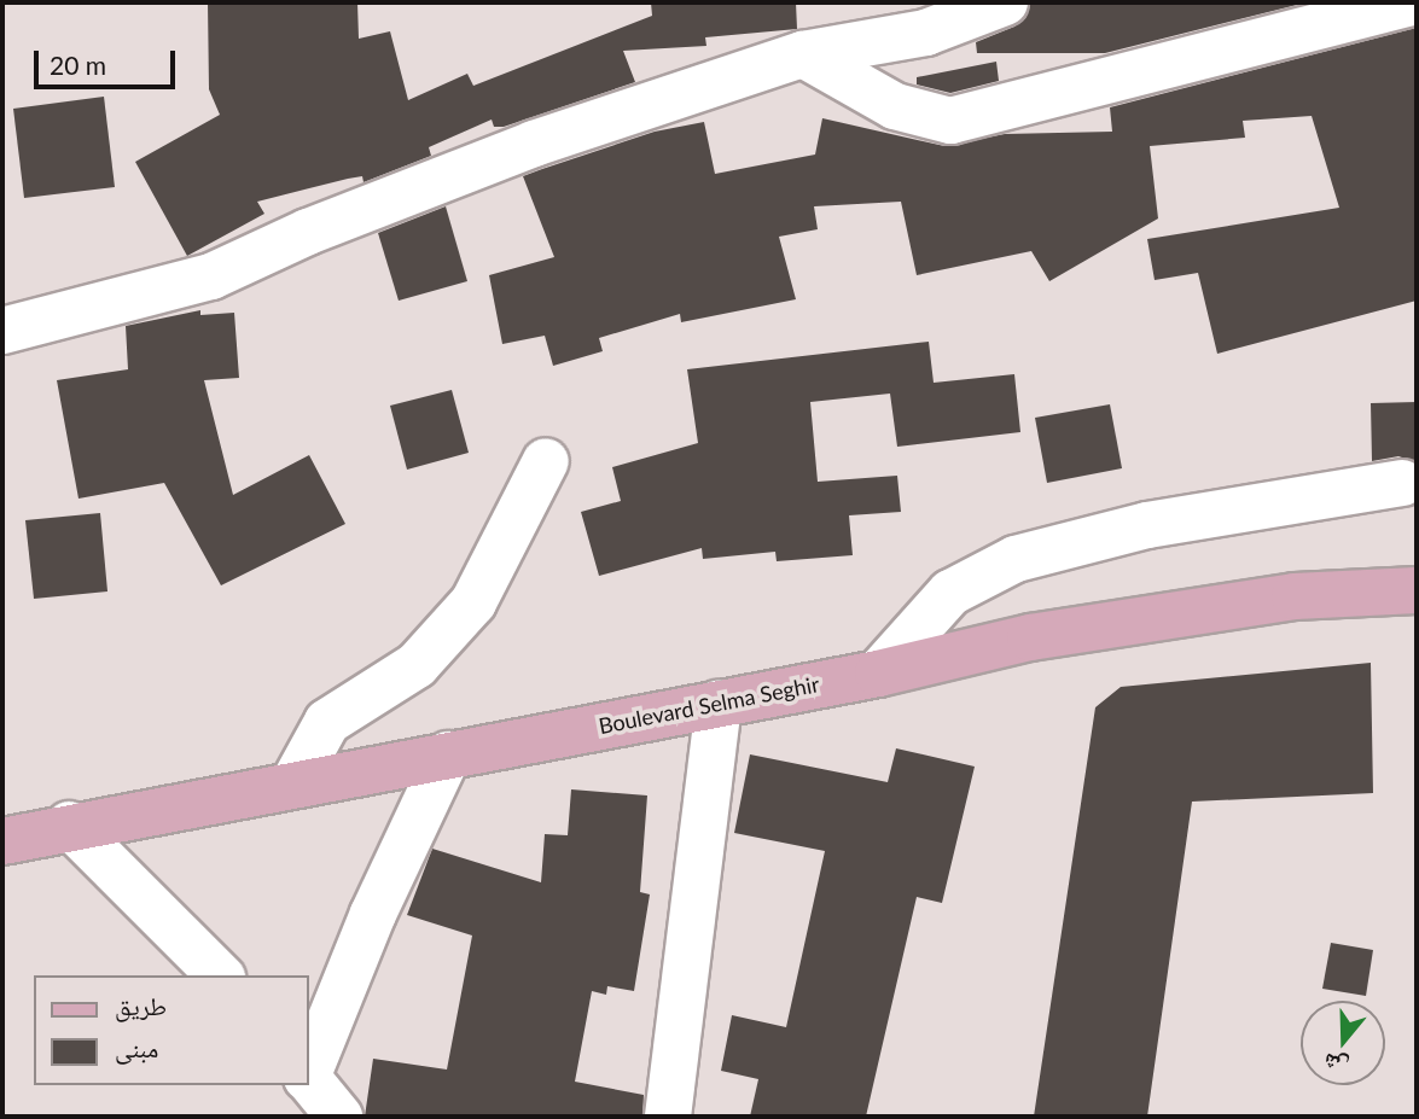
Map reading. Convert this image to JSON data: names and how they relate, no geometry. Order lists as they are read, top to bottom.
{
  "streets": {
    "main road": ["Boulevard Selma Seghir"]
  },
  "legend": ["طريق", "مبنى"],
  "scale_bar": "20 m",
  "north": "bottom"
}
